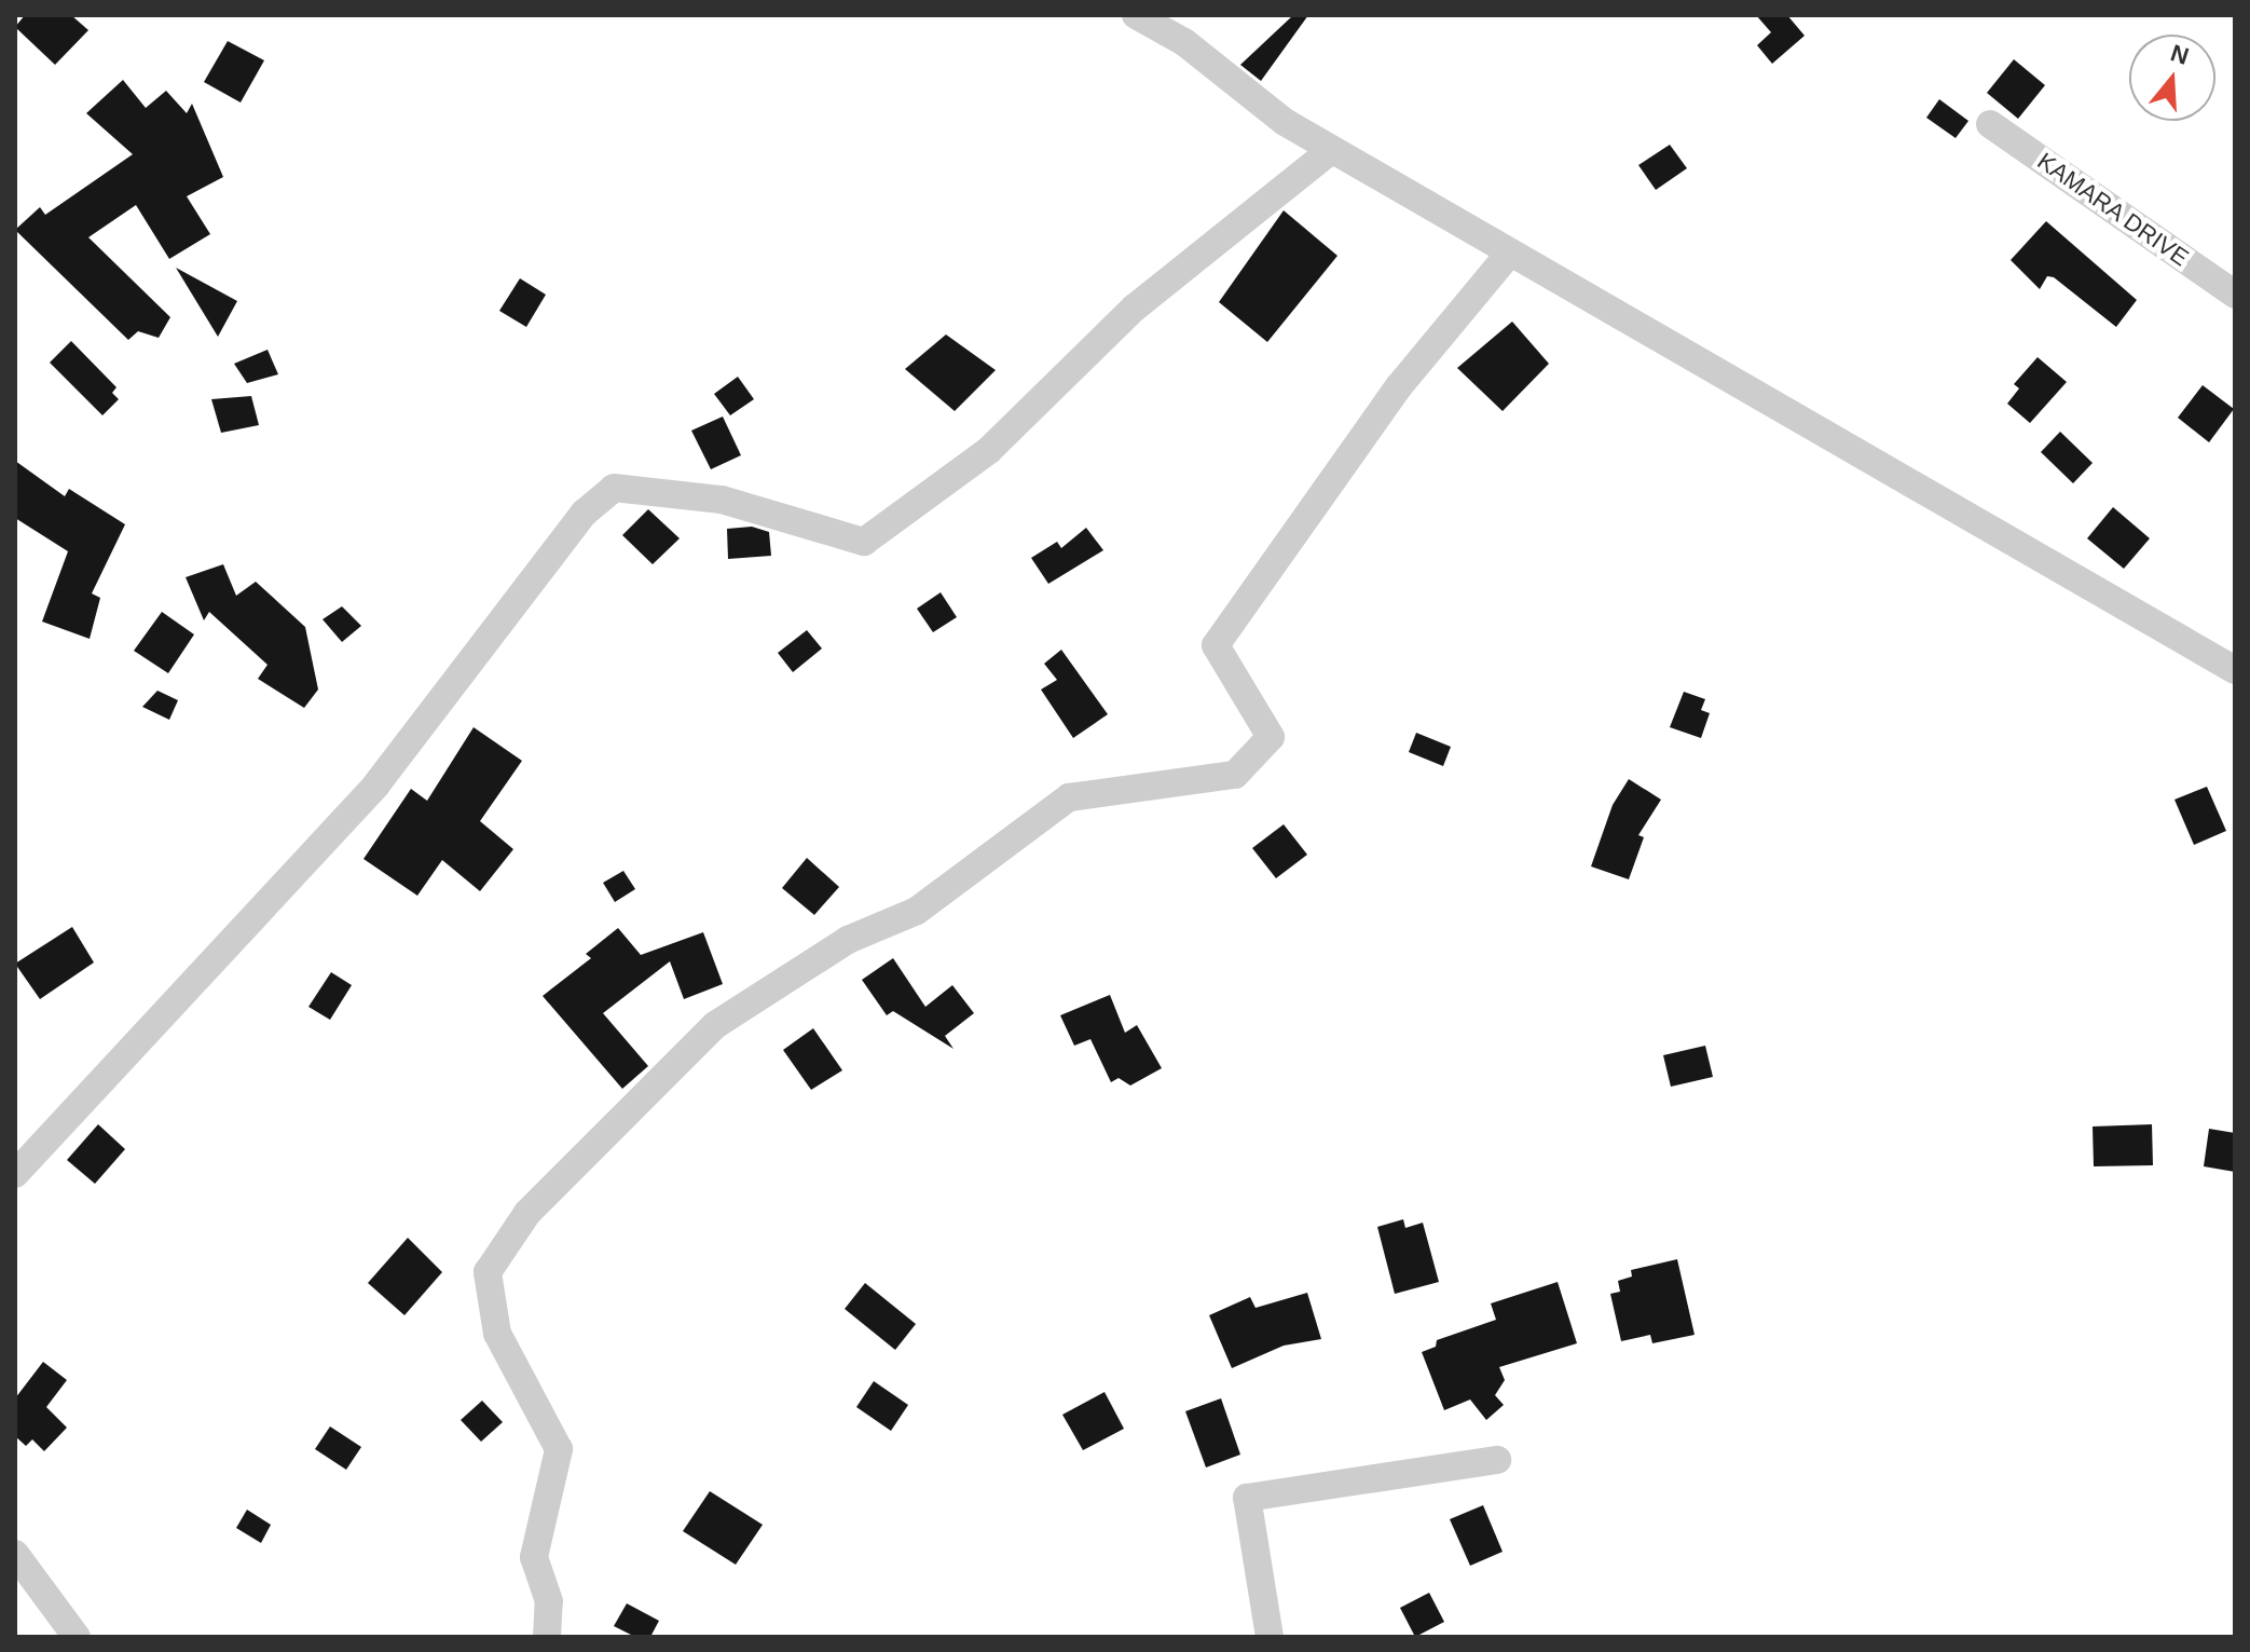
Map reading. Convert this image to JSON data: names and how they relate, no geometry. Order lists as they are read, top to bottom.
{
  "streets": {
    "street": ["KAMARA DRIVE"]
  },
  "north": "top"
}
